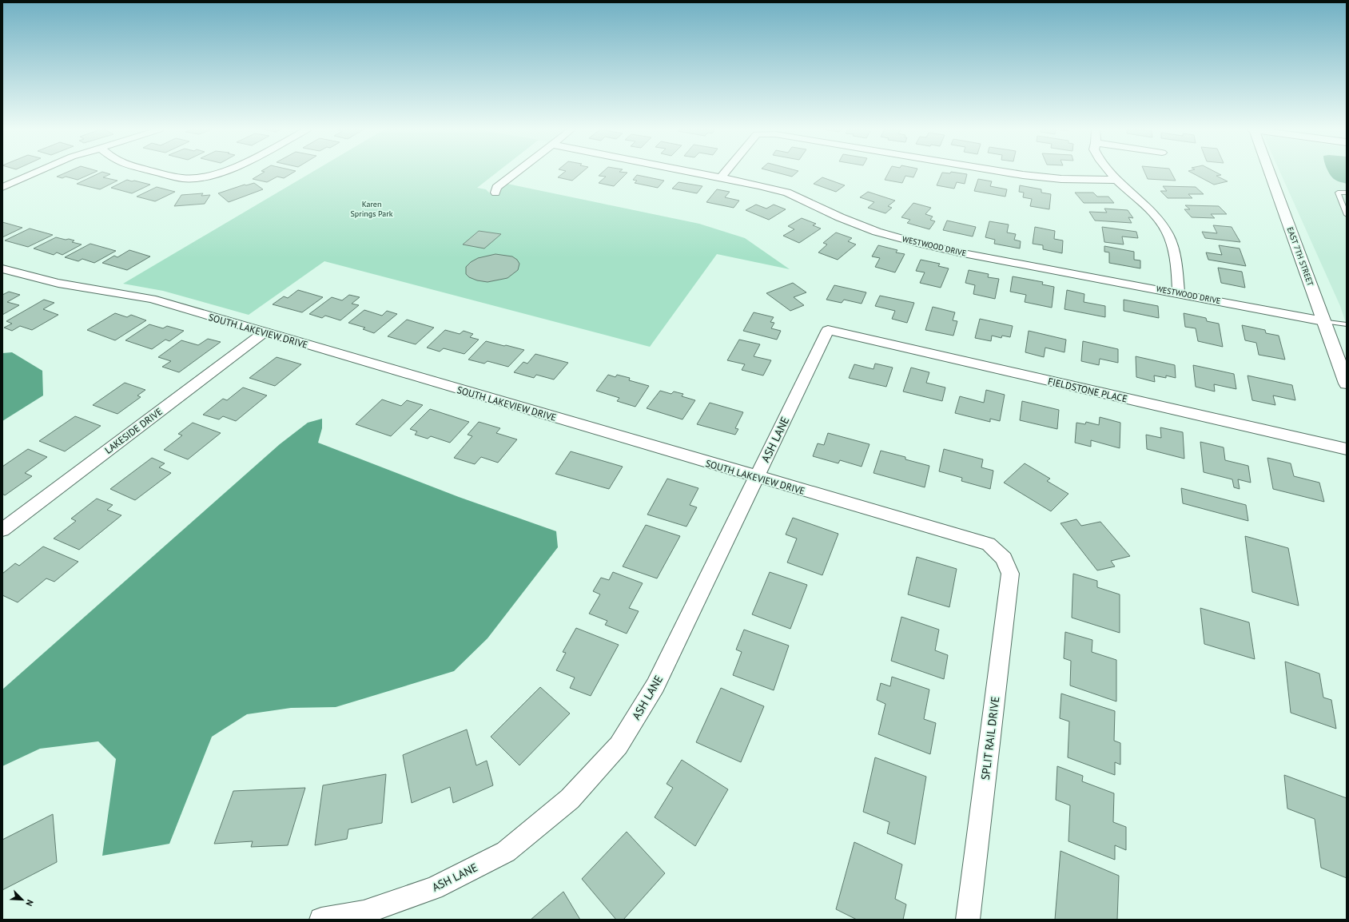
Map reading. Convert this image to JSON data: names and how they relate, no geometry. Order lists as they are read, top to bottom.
{
  "streets": {
    "street": [
      "WESTWOOD DRIVE",
      "EAST 7TH STREET",
      "SOUTH LAKEVIEW DRIVE",
      "FIELDSTONE PLACE",
      "LAKESIDE DRIVE",
      "ASH LANE",
      "SPLIT RAIL DRIVE"
    ]
  },
  "crossings": [
    ["WESTWOOD DRIVE", "EAST 7TH STREET"],
    ["SOUTH LAKEVIEW DRIVE", "LAKESIDE DRIVE"],
    ["SOUTH LAKEVIEW DRIVE", "ASH LANE"],
    ["SOUTH LAKEVIEW DRIVE", "SPLIT RAIL DRIVE"],
    ["FIELDSTONE PLACE", "ASH LANE"]
  ],
  "parks": ["Karen Springs Park"],
  "north": "bottom right"
}
